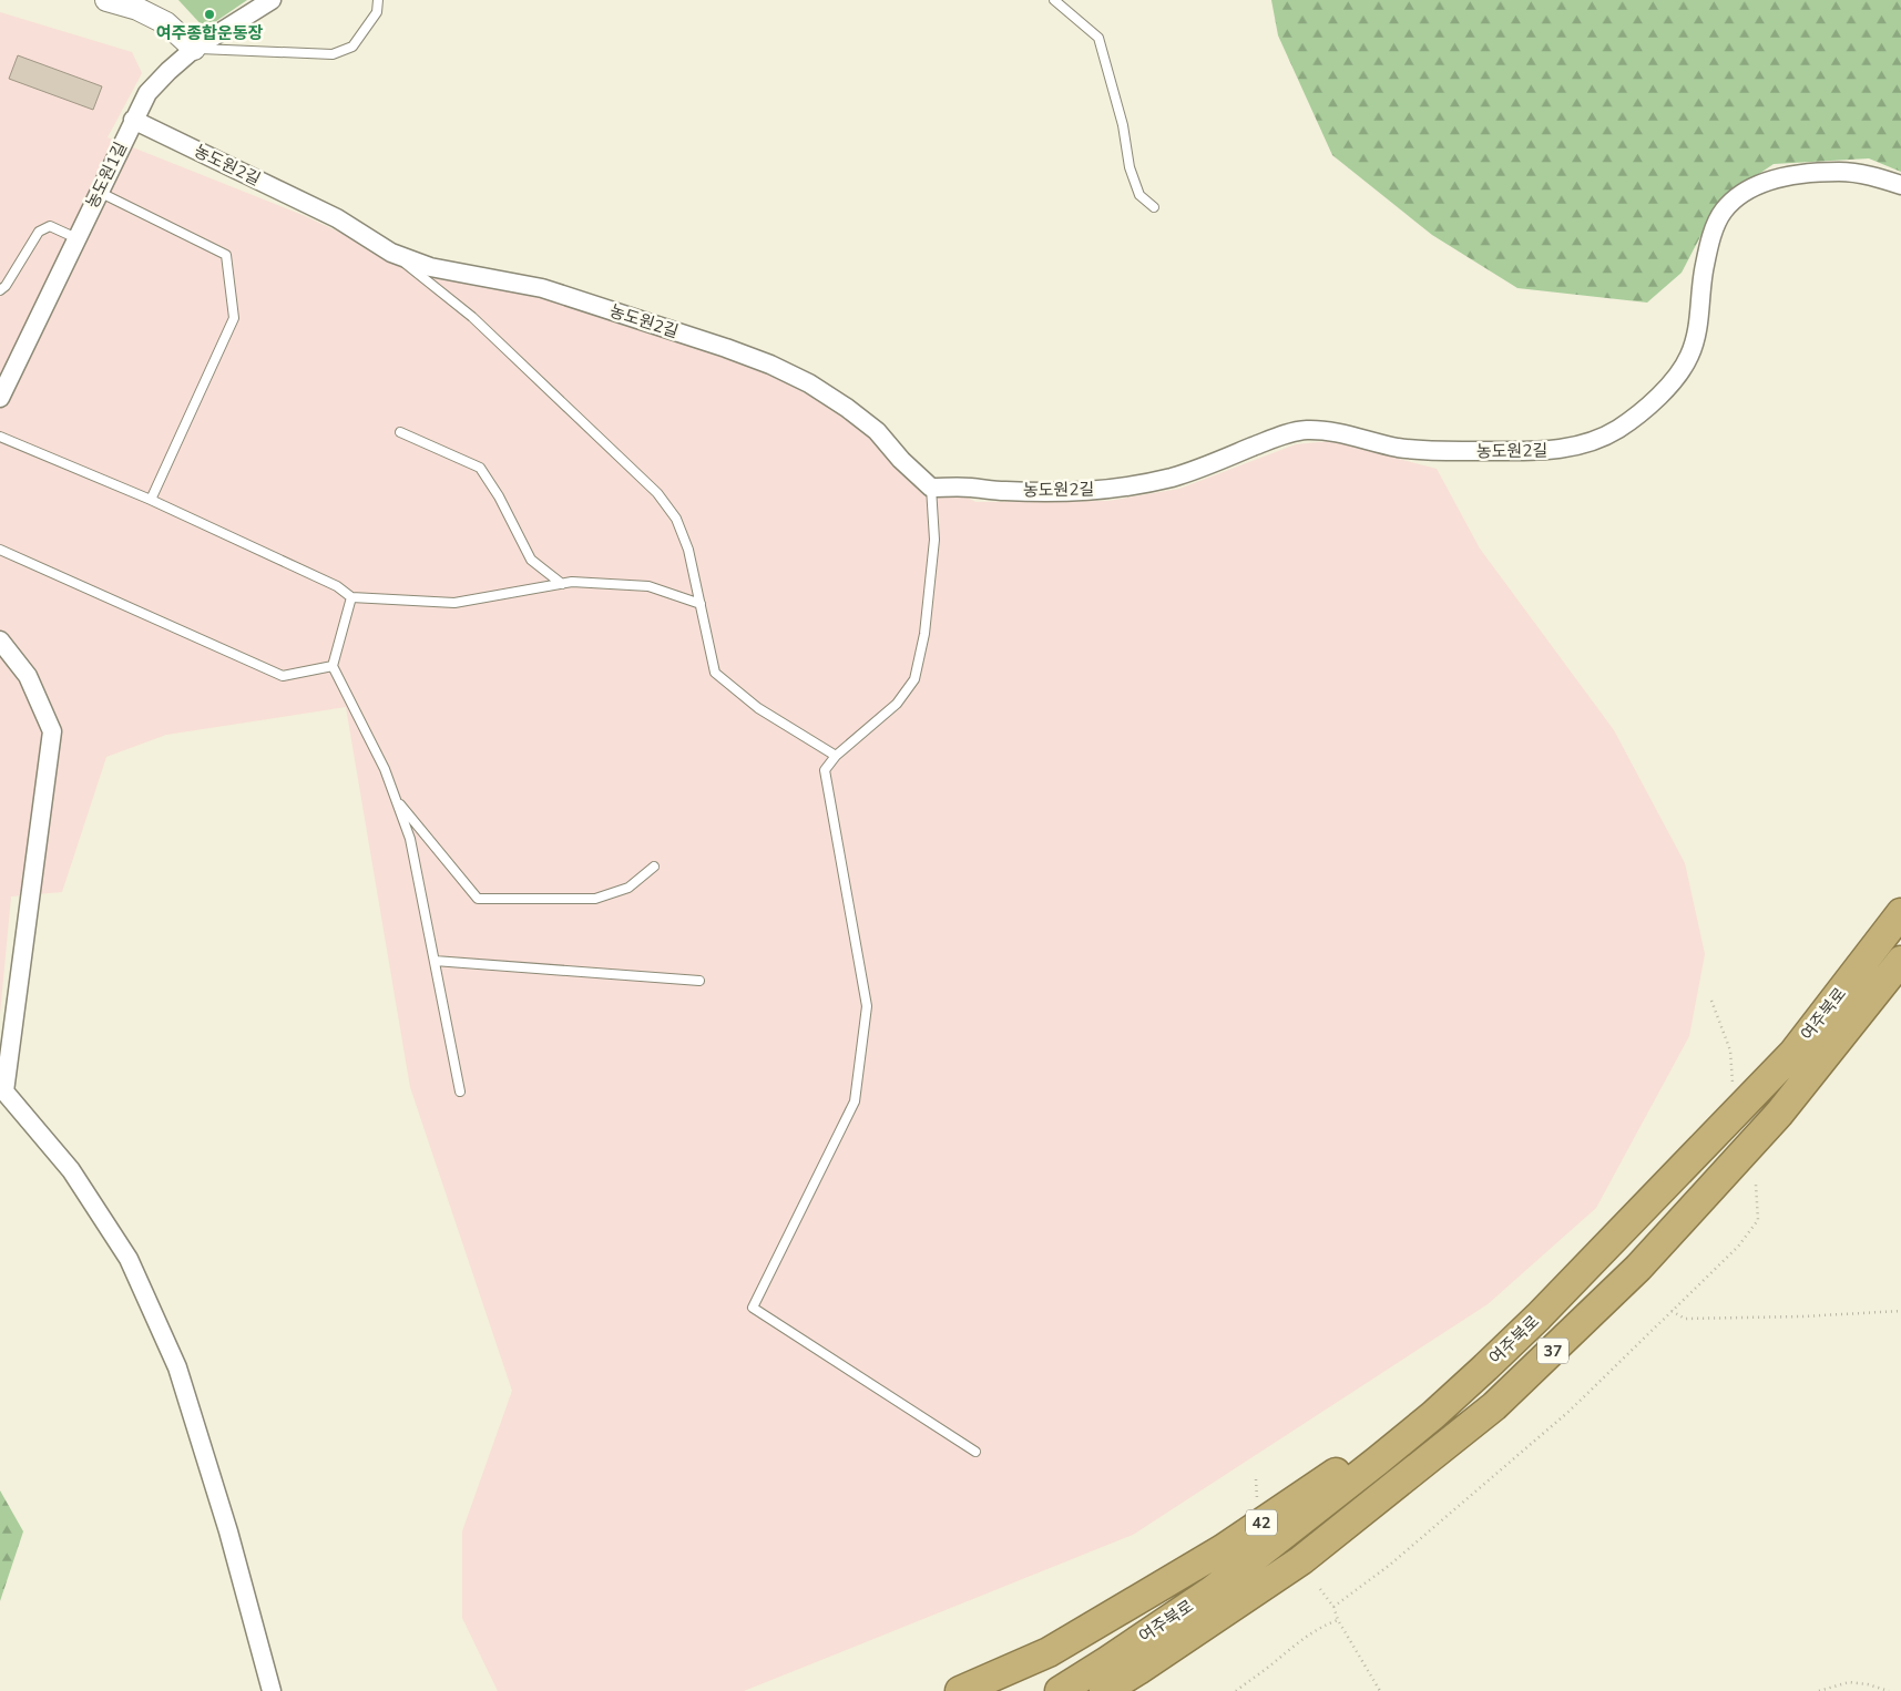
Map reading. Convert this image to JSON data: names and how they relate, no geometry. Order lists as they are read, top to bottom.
{
  "streets": {
    "highway": ["여주북로", "37", "42"],
    "street": ["농도원2길", "농도원1길"]
  },
  "crossings": [
    ["농도원2길", "농도원1길"],
    ["여주북로", "42"]
  ],
  "places": ["여주종합운동장"]
}
